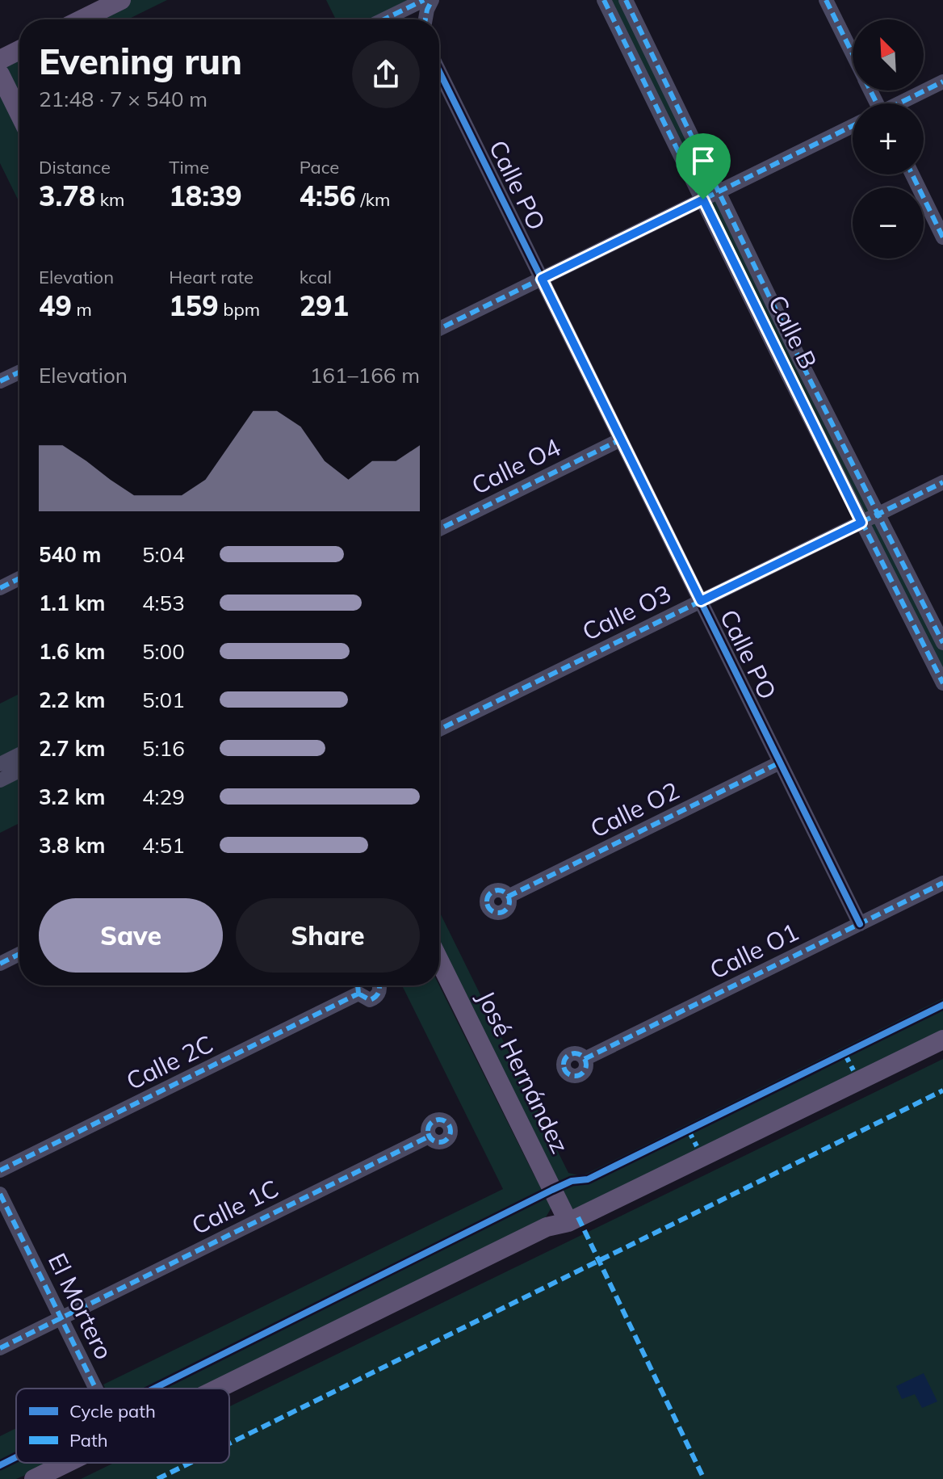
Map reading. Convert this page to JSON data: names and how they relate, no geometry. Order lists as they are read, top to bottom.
{
  "streets": {
    "main road": ["José Hernández"],
    "street": [
      "Calle PO",
      "Calle B",
      "Calle O4",
      "Calle O3",
      "Calle O2",
      "Calle O1",
      "Calle 2C",
      "Calle 1C",
      "El Mortero"
    ]
  },
  "crossings": [
    ["Calle PO", "Calle O4"],
    ["Calle PO", "Calle O3"],
    ["Calle PO", "Calle O2"],
    ["Calle PO", "Calle O1"],
    ["Calle B", "Calle O3"],
    ["Calle 1C", "El Mortero"]
  ],
  "legend": ["Cycle path", "Path"],
  "north": "top left",
  "page": {
    "map_buttons": ["+", "−"],
    "heading": ["Evening run", "21:48 · 7 × 540 m"],
    "stats": [
      ["Distance", "3.78 km"],
      ["Time", "18:39"],
      ["Pace", "4:56 /km"],
      ["Elevation", "49 m"],
      ["Heart rate", "159 bpm"],
      ["kcal", "291"]
    ],
    "chart": ["Elevation", "161–166 m"],
    "list": [
      {
        "name": "540 m",
        "note": "5:04"
      },
      {
        "name": "1.1 km",
        "note": "4:53"
      },
      {
        "name": "1.6 km",
        "note": "5:00"
      },
      {
        "name": "2.2 km",
        "note": "5:01"
      },
      {
        "name": "2.7 km",
        "note": "5:16"
      },
      {
        "name": "3.2 km",
        "note": "4:29"
      },
      {
        "name": "3.8 km",
        "note": "4:51"
      }
    ],
    "buttons": ["Save", "Share"]
  }
}
